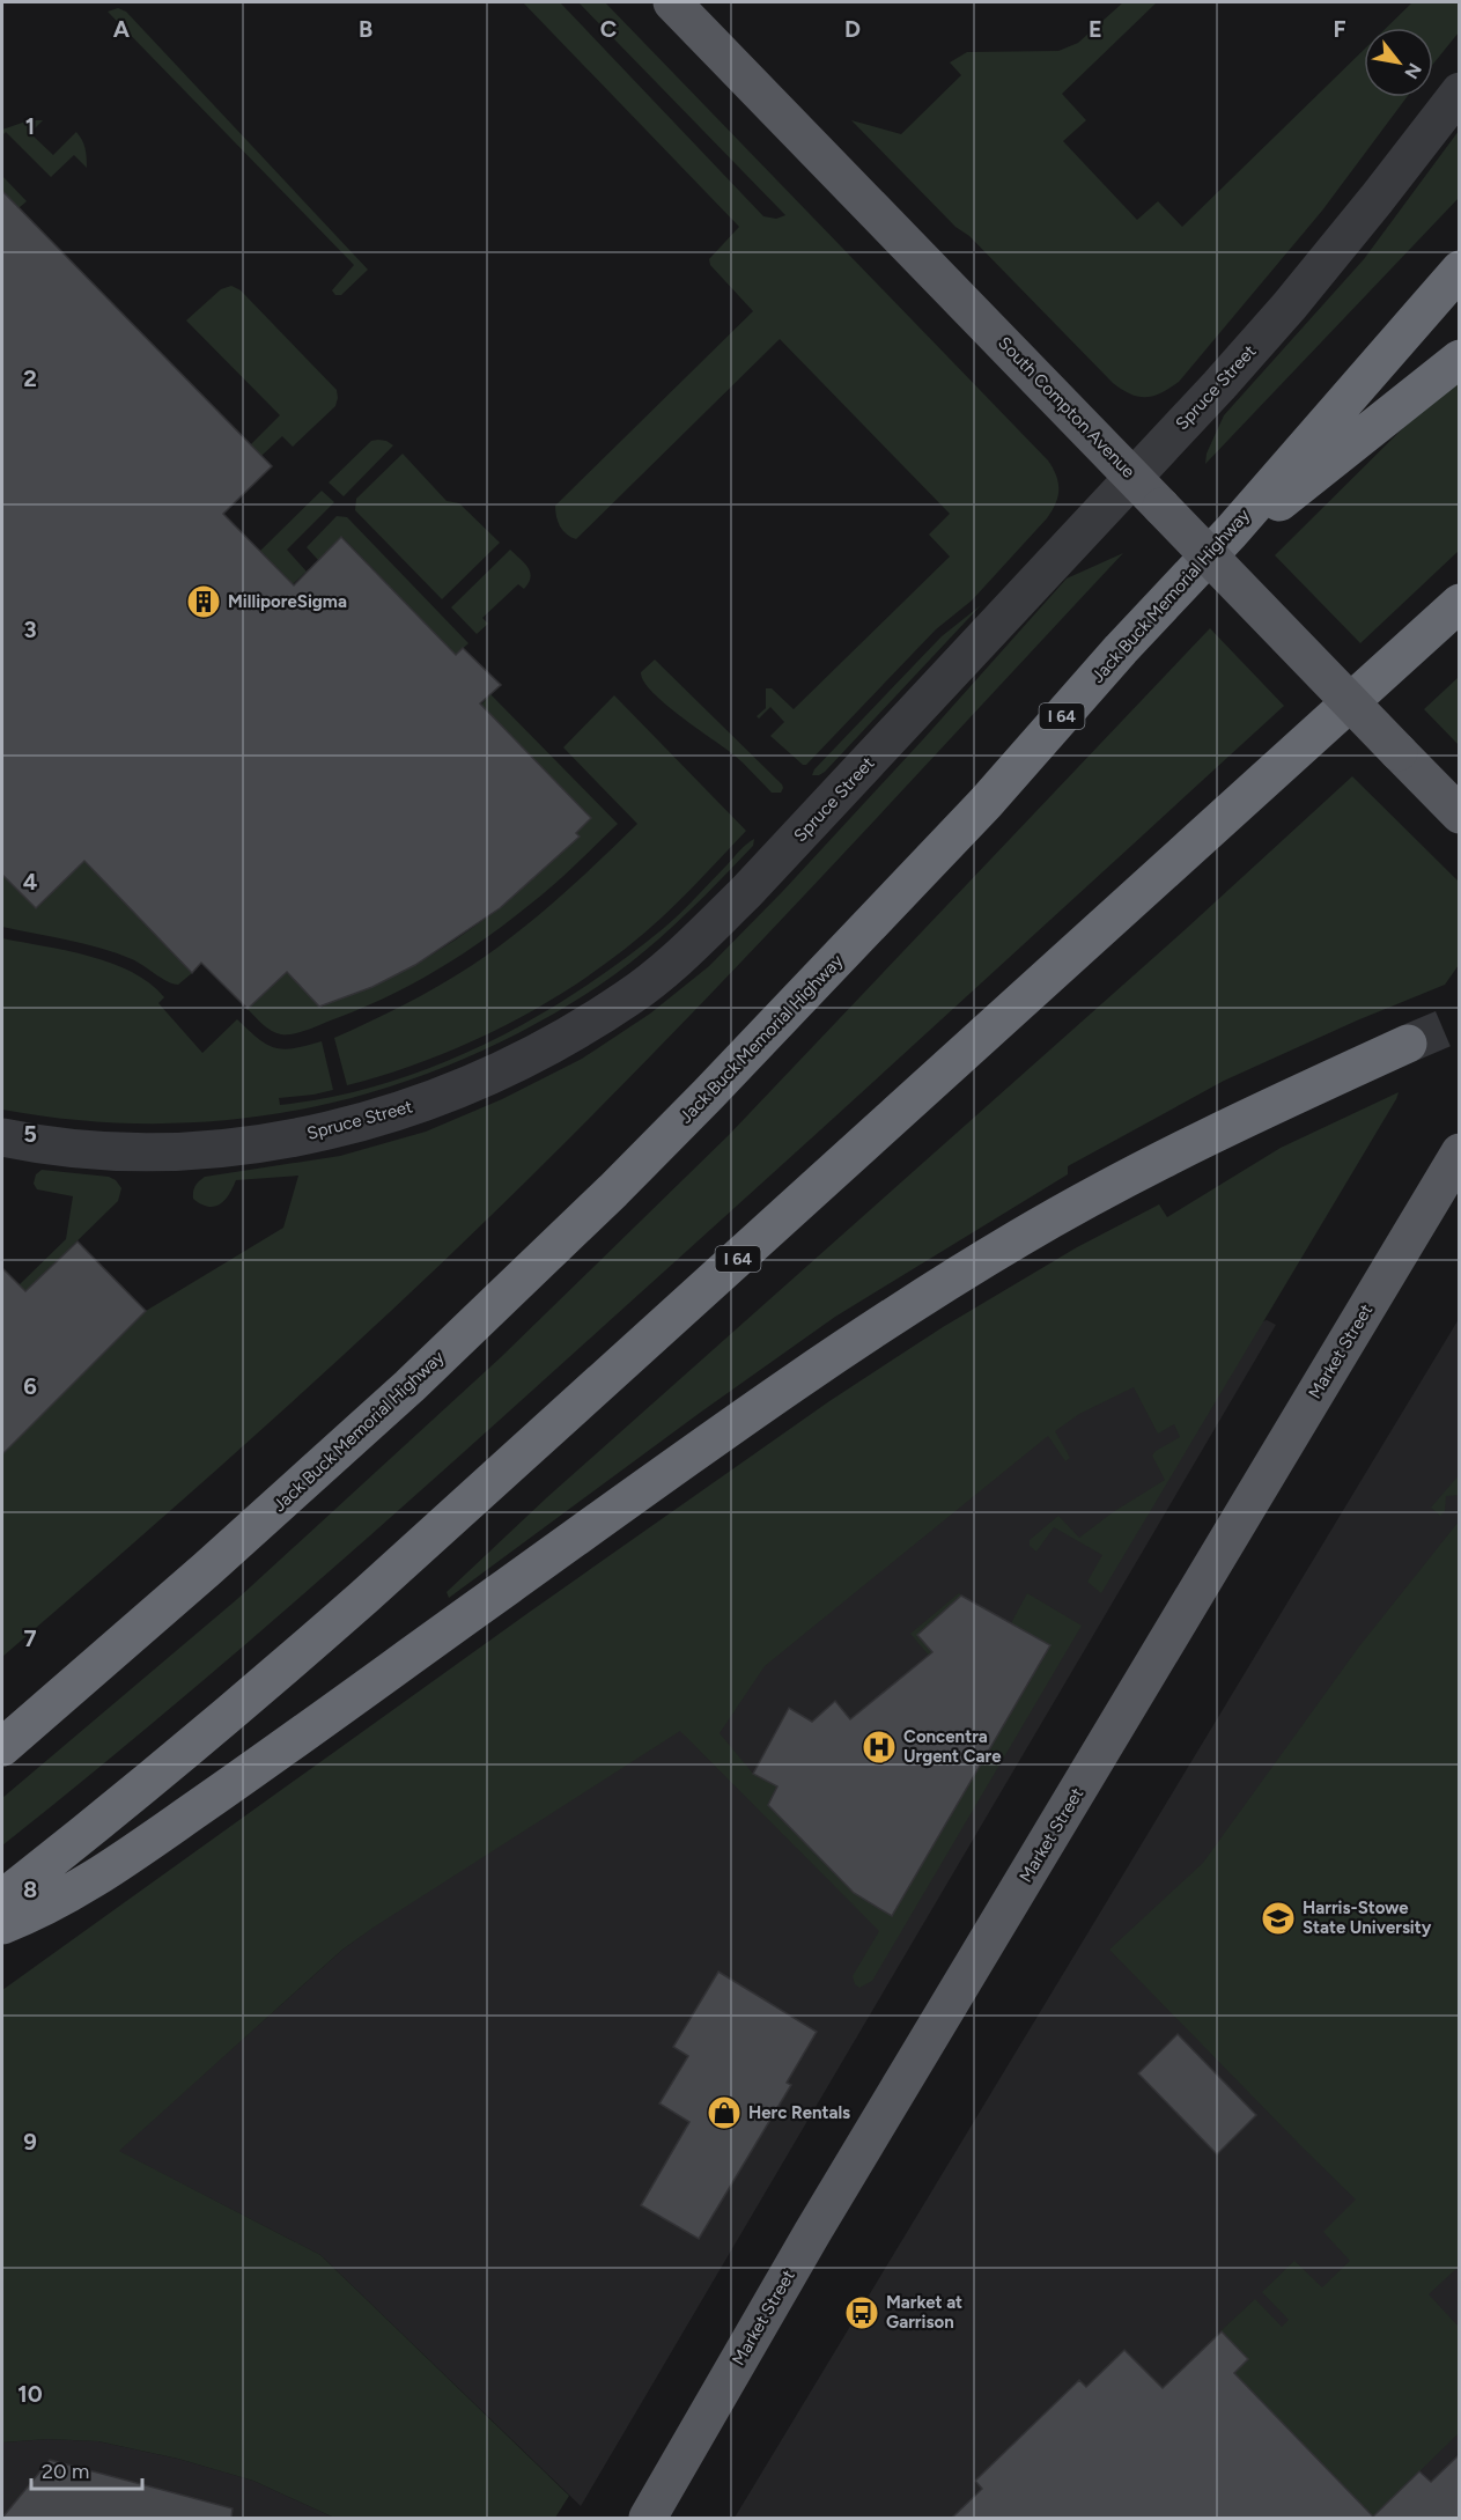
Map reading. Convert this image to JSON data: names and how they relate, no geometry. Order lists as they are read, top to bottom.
{
  "streets": {
    "highway": ["Jack Buck Memorial Highway", "I 64"],
    "main road": ["South Compton Avenue", "Market Street"],
    "street": ["Spruce Street"]
  },
  "crossings": [
    ["Spruce Street", "South Compton Avenue"]
  ],
  "places": {
    "building": ["MilliporeSigma"],
    "hospital": ["Concentra Urgent Care"],
    "school or university": ["Harris-Stowe State University"],
    "shop": ["Herc Rentals"],
    "bus stop": ["Market at Garrison"]
  },
  "scale_bar": "20 m",
  "north": "bottom right",
  "grid": {
    "columns": [
      "A",
      "B",
      "C",
      "D",
      "E",
      "F"
    ],
    "rows": [
      "1",
      "2",
      "3",
      "4",
      "5",
      "6",
      "7",
      "8",
      "9",
      "10"
    ]
  }
}
